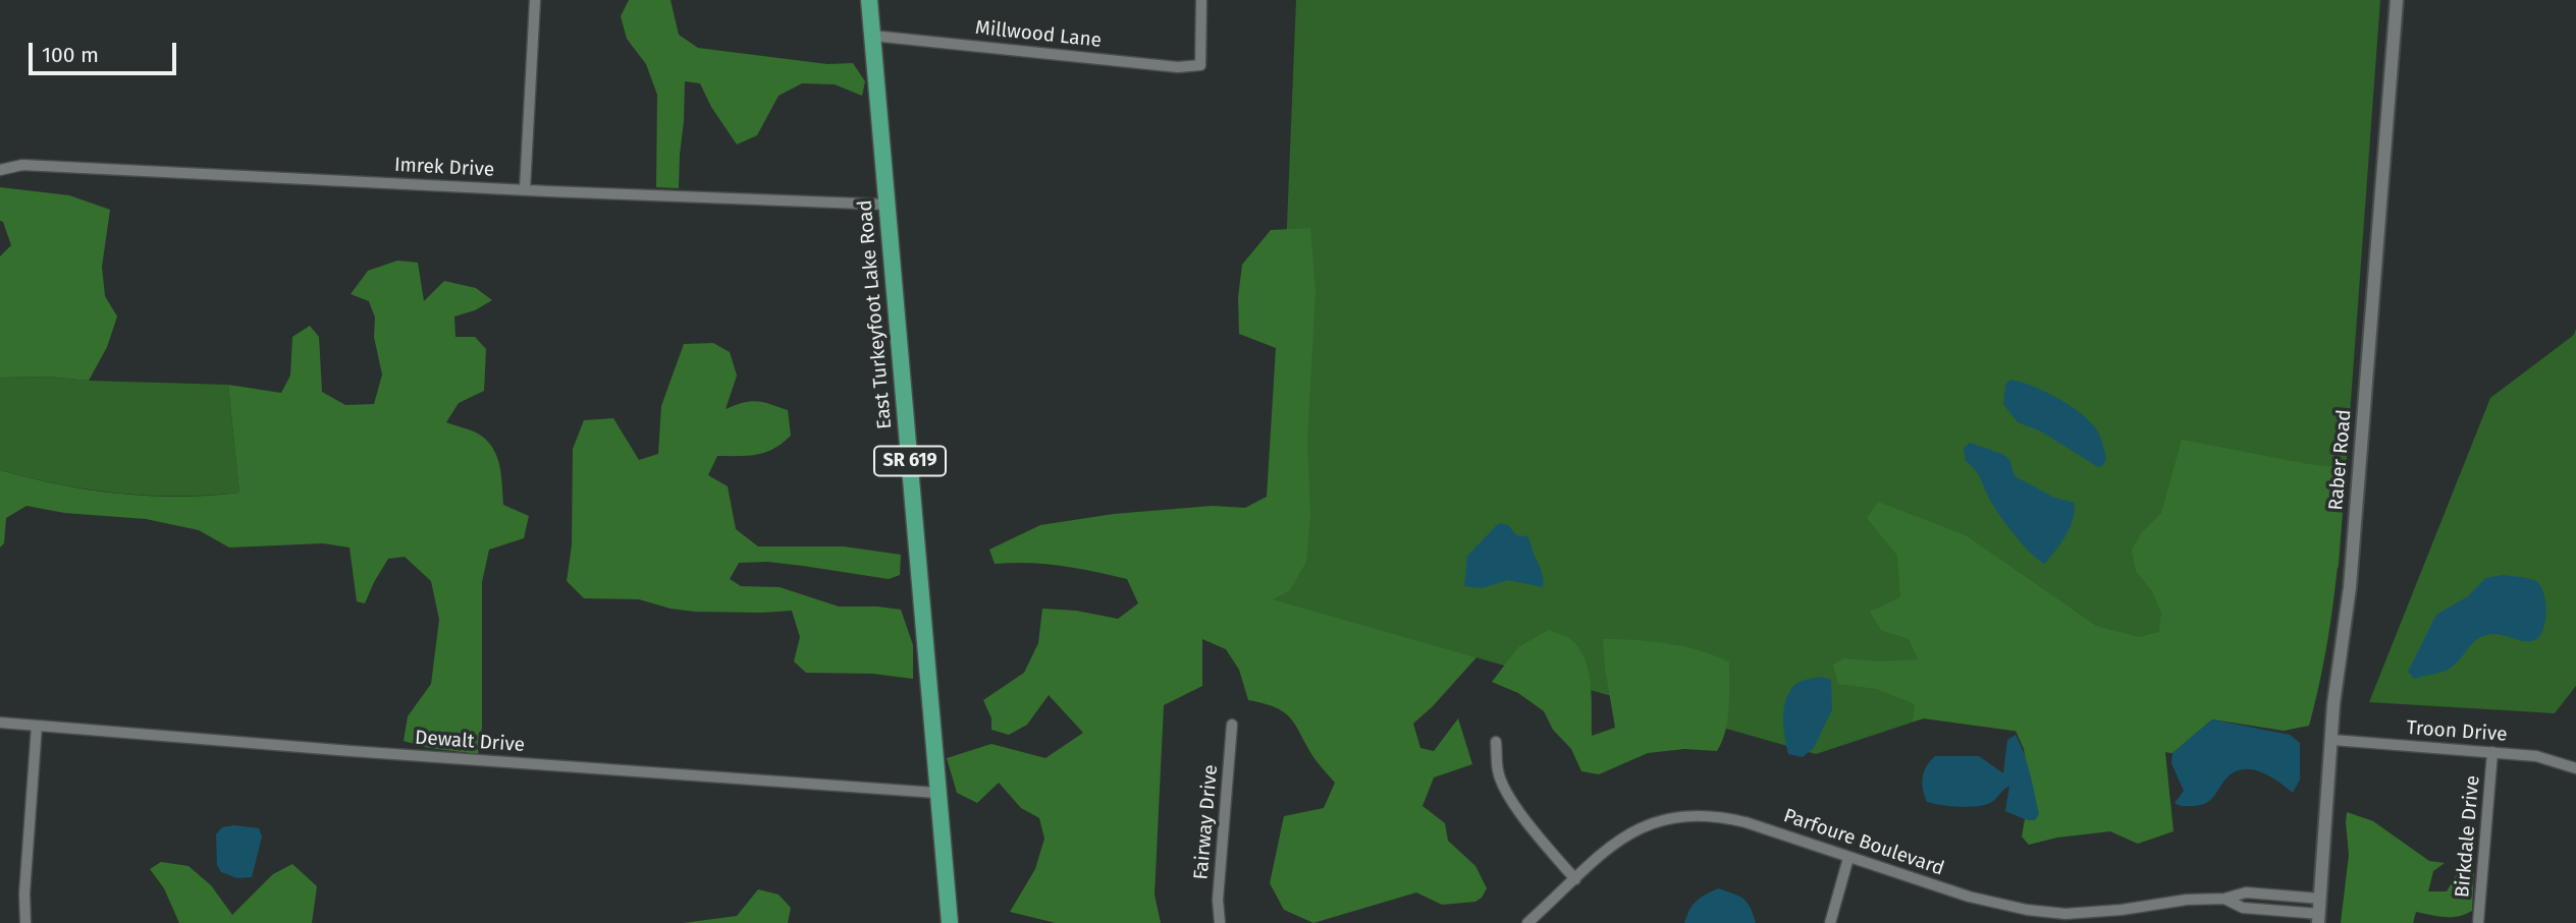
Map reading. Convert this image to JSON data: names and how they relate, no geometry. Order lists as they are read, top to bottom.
{
  "streets": {
    "main road": ["East Turkeyfoot Lake Road", "SR 619"],
    "street": [
      "Millwood Lane",
      "Imrek Drive",
      "Raber Road",
      "Troon Drive",
      "Dewalt Drive",
      "Fairway Drive",
      "Birkdale Drive",
      "Parfoure Boulevard"
    ]
  },
  "crossings": [
    ["Millwood Lane", "East Turkeyfoot Lake Road"],
    ["Imrek Drive", "East Turkeyfoot Lake Road"],
    ["East Turkeyfoot Lake Road", "Dewalt Drive"],
    ["Raber Road", "Troon Drive"],
    ["Raber Road", "Parfoure Boulevard"],
    ["Troon Drive", "Birkdale Drive"]
  ],
  "scale_bar": "100 m"
}
